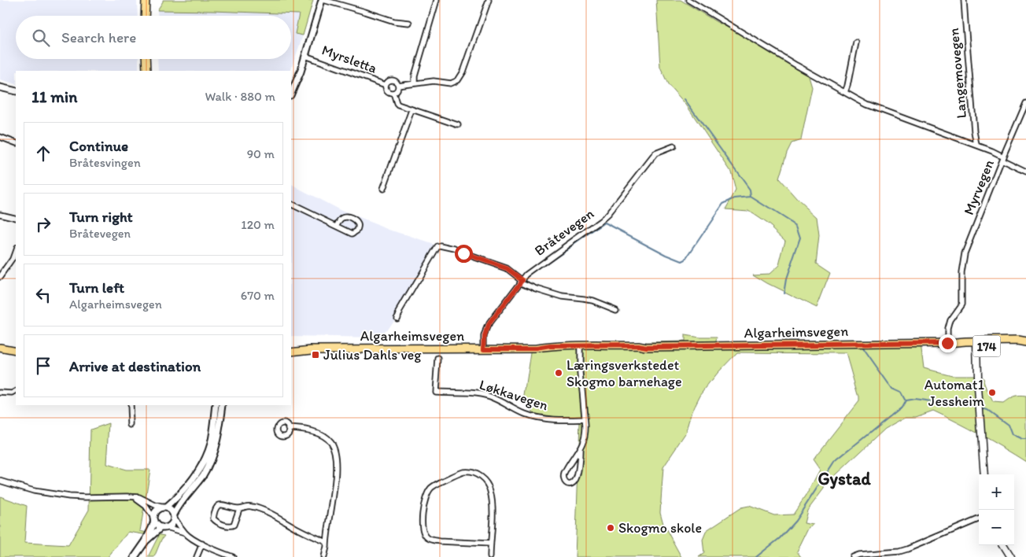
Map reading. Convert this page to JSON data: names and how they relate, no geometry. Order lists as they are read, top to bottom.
{
  "streets": {
    "main road": ["Algarheimsvegen", "174"],
    "street": [
      "Myrsletta",
      "Langemovegen",
      "Myrvegen",
      "Bråtevegen",
      "Løkkavegen"
    ]
  },
  "crossings": [
    ["Langemovegen", "Myrvegen"],
    ["Myrvegen", "Algarheimsvegen"],
    ["Bråtevegen", "Algarheimsvegen"]
  ],
  "districts": ["Gystad"],
  "places": {
    "transit": ["Julius Dahls veg"],
    "other": ["Læringsverkstedet Skogmo barnehage", "Automat1 Jessheim", "Skogmo skole"]
  },
  "page": {
    "search": "Search here",
    "heading": ["11 min", "Walk · 880 m"],
    "list": [
      ["Continue", "Bråtesvingen", "90 m"],
      ["Turn right", "Bråtevegen", "120 m"],
      ["Turn left", "Algarheimsvegen", "670 m"],
      "Arrive at destination"
    ],
    "map_buttons": ["+", "−"]
  }
}
